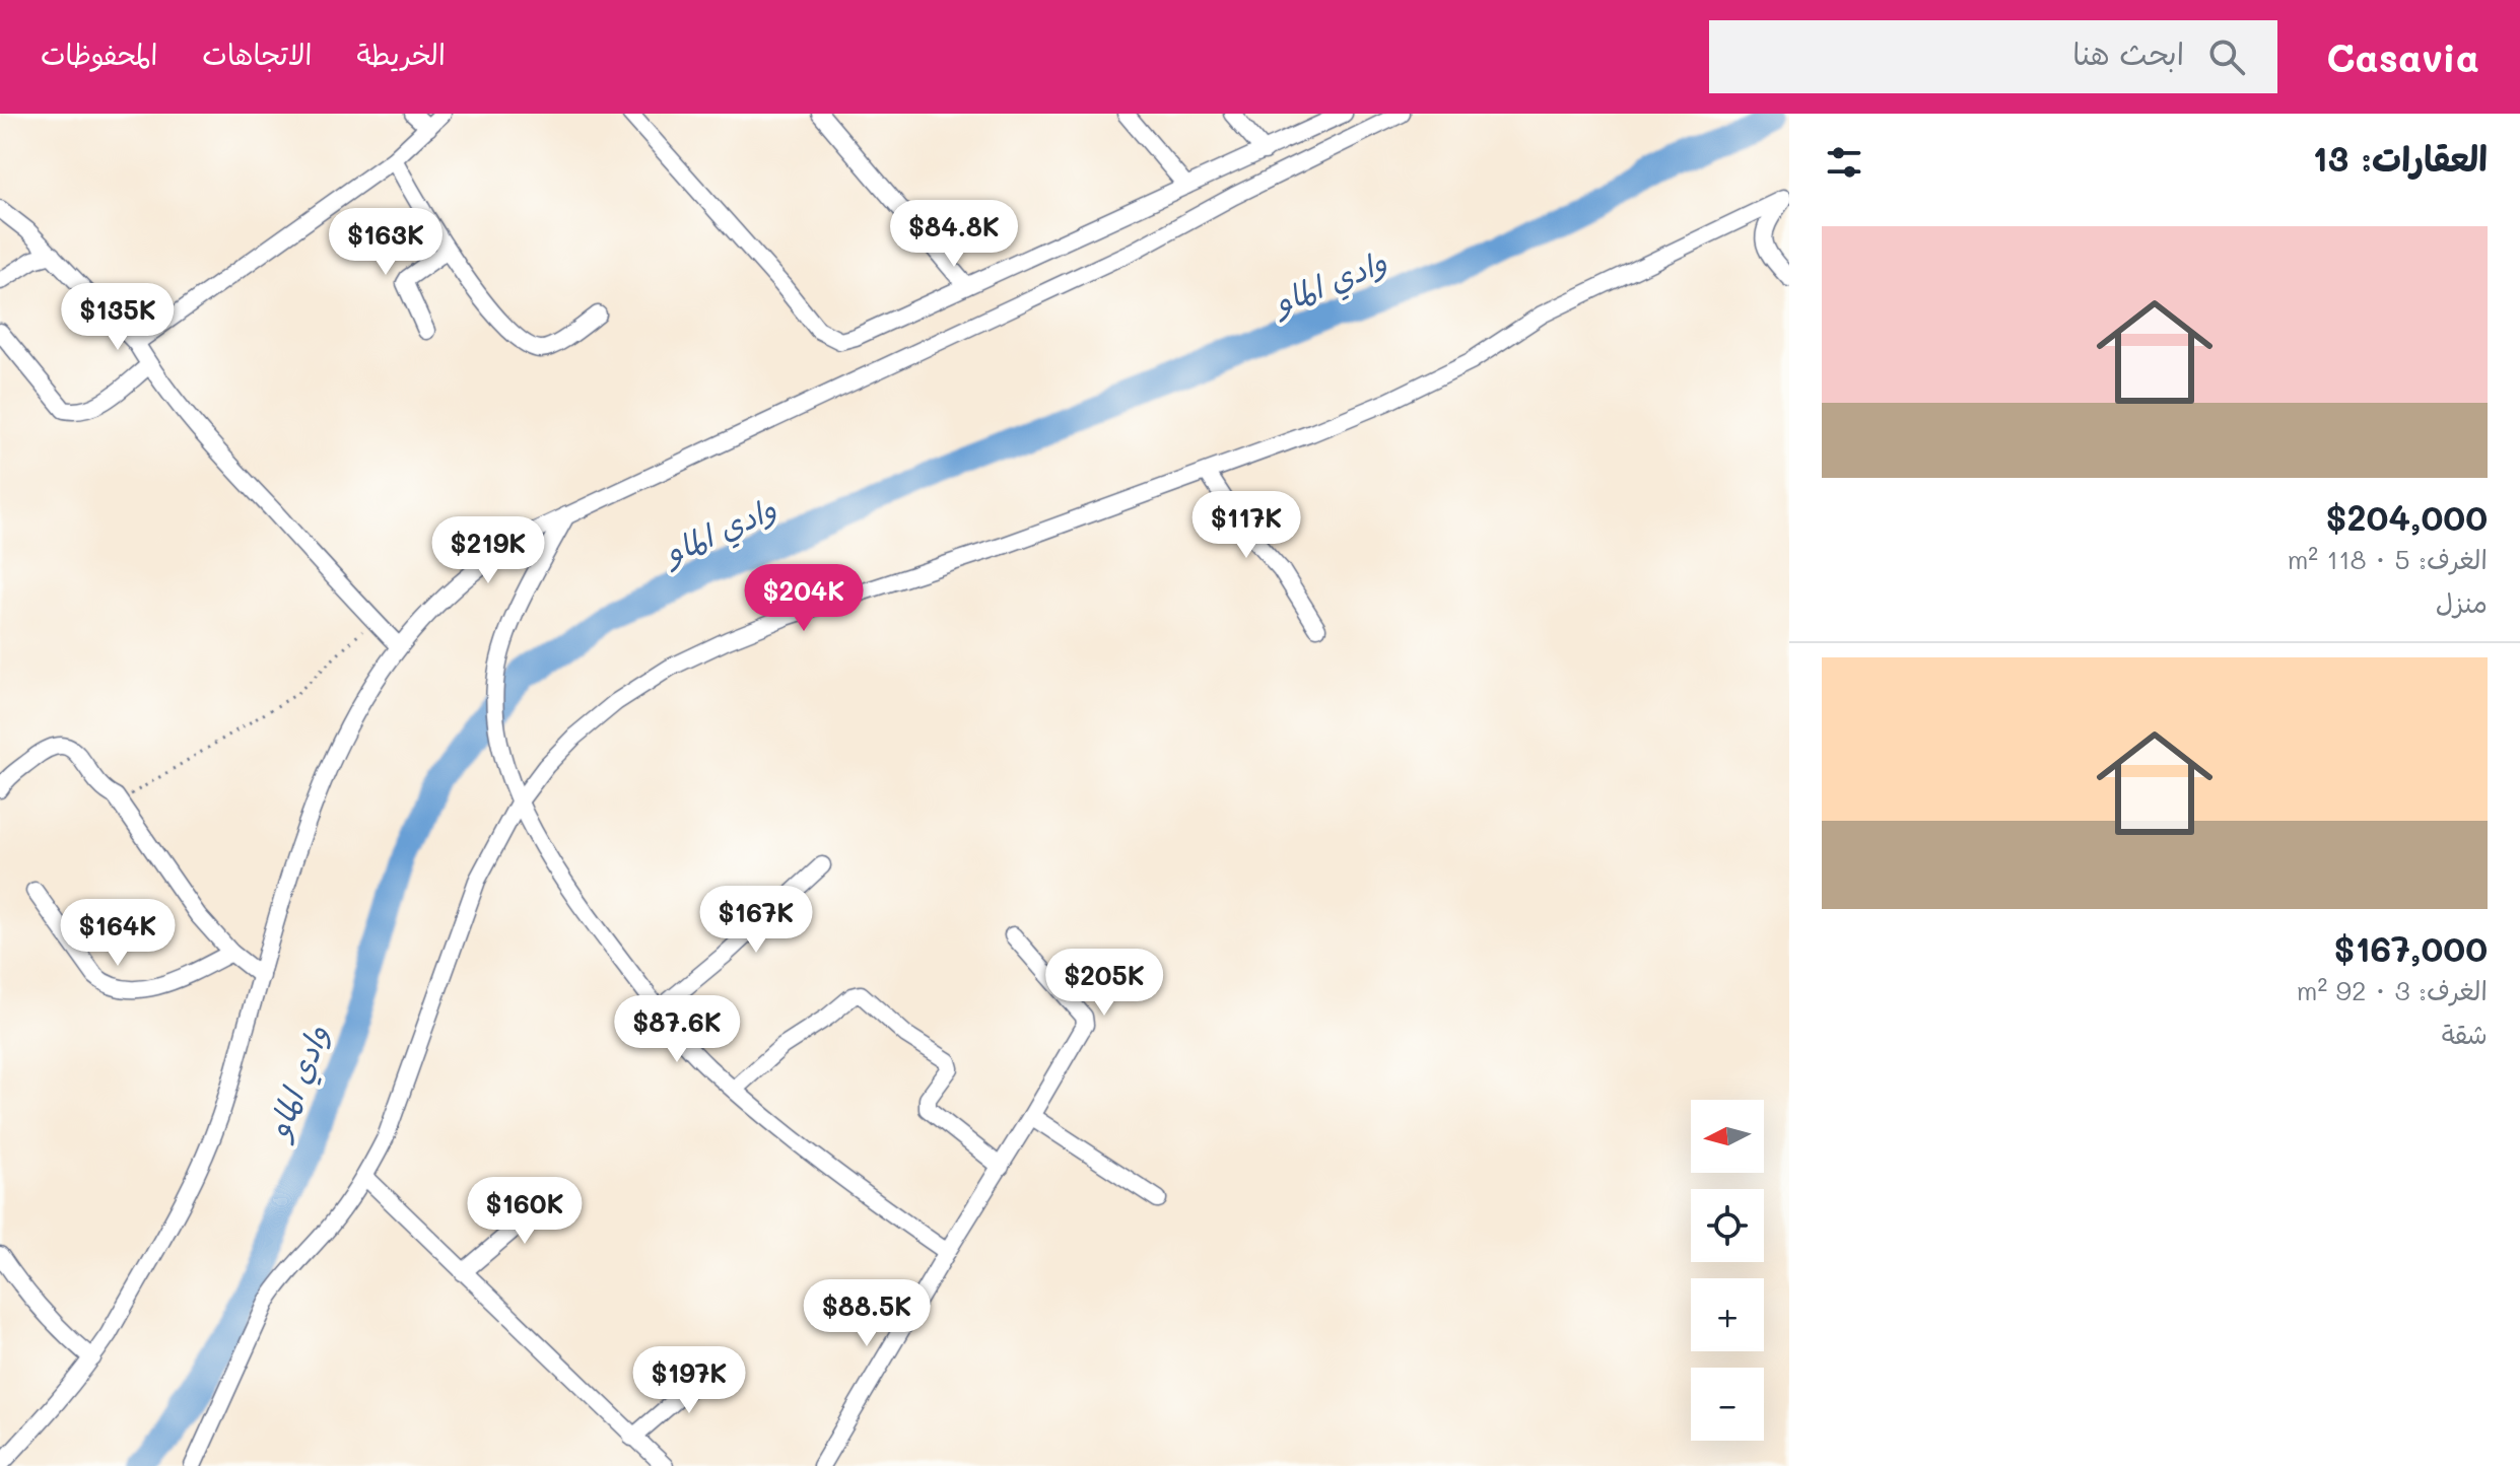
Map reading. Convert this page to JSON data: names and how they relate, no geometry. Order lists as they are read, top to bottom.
{
  "water": ["وادي الماو"],
  "north": "left",
  "page": {
    "header": "Casavia",
    "search": "ابحث هنا",
    "nav": ["الخريطة", "الاتجاهات", "المحفوظات"],
    "heading": "العقارات: 13",
    "price": [
      "$84.8K",
      "$163K",
      "$135K",
      "$117K",
      "$219K",
      "$204K",
      "$167K",
      "$164K",
      "$205K",
      "$87.6K",
      "$160K",
      "$88.5K",
      "$197K"
    ],
    "list": [
      {
        "name": "$204,000",
        "note": "الغرف: 5 · 118 m² · منزل"
      },
      {
        "name": "$167,000",
        "note": "الغرف: 3 · 92 m² · شقة"
      }
    ],
    "map_buttons": ["+", "−"]
  }
}
